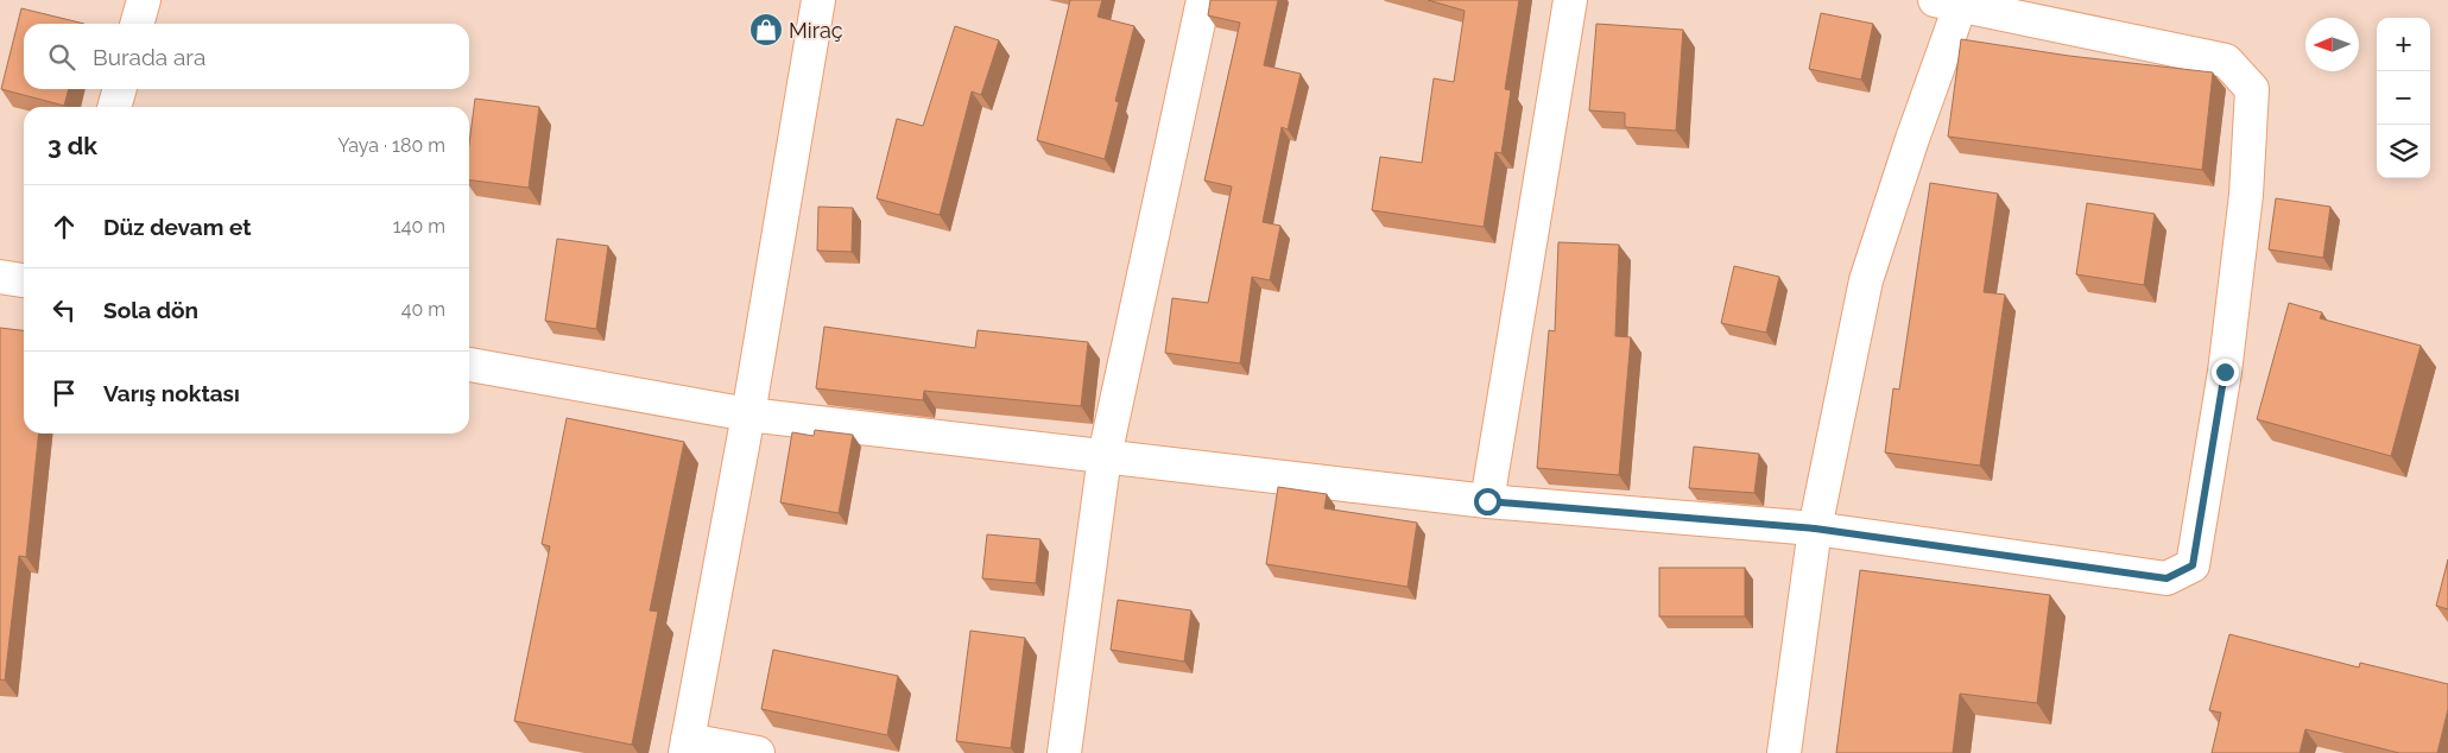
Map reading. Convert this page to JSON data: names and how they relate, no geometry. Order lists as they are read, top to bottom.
{
  "places": {
    "shop": ["Miraç"]
  },
  "north": "left",
  "page": {
    "map_buttons": ["+", "−"],
    "search": "Burada ara",
    "heading": ["3 dk", "Yaya · 180 m"],
    "list": [
      ["Düz devam et", "140 m"],
      ["Sola dön", "40 m"],
      "Varış noktası"
    ]
  }
}
